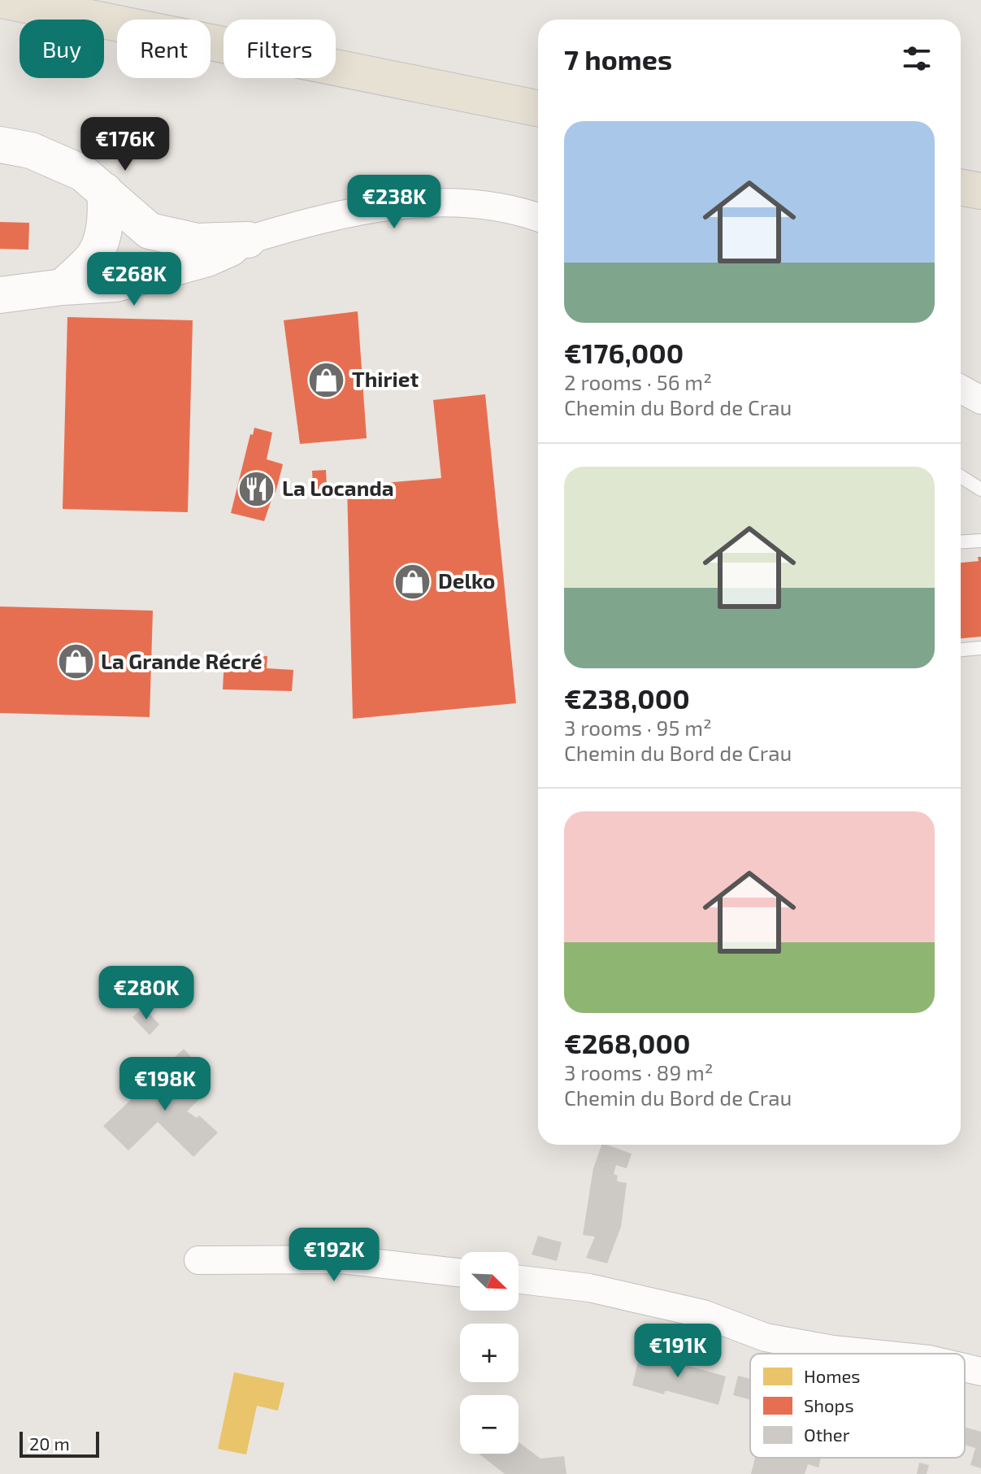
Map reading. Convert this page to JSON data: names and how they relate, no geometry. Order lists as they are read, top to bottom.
{
  "places": {
    "shop": ["Thiriet", "Delko", "La Grande Récré"],
    "restaurant": ["La Locanda"]
  },
  "legend": ["Homes", "Shops", "Other"],
  "scale_bar": "20 m",
  "north": "bottom right",
  "page": {
    "chip": ["Buy", "Rent", "Filters"],
    "heading": "7 homes",
    "list": [
      {
        "name": "€176,000",
        "note": "2 rooms · 56 m² · Chemin du Bord de Crau"
      },
      {
        "name": "€238,000",
        "note": "3 rooms · 95 m² · Chemin du Bord de Crau"
      },
      {
        "name": "€268,000",
        "note": "3 rooms · 89 m² · Chemin du Bord de Crau"
      }
    ],
    "price": [
      "€176K",
      "€238K",
      "€268K",
      "€280K",
      "€198K",
      "€192K",
      "€191K"
    ],
    "map_buttons": ["+", "−"],
    "scale": "20 m"
  }
}
